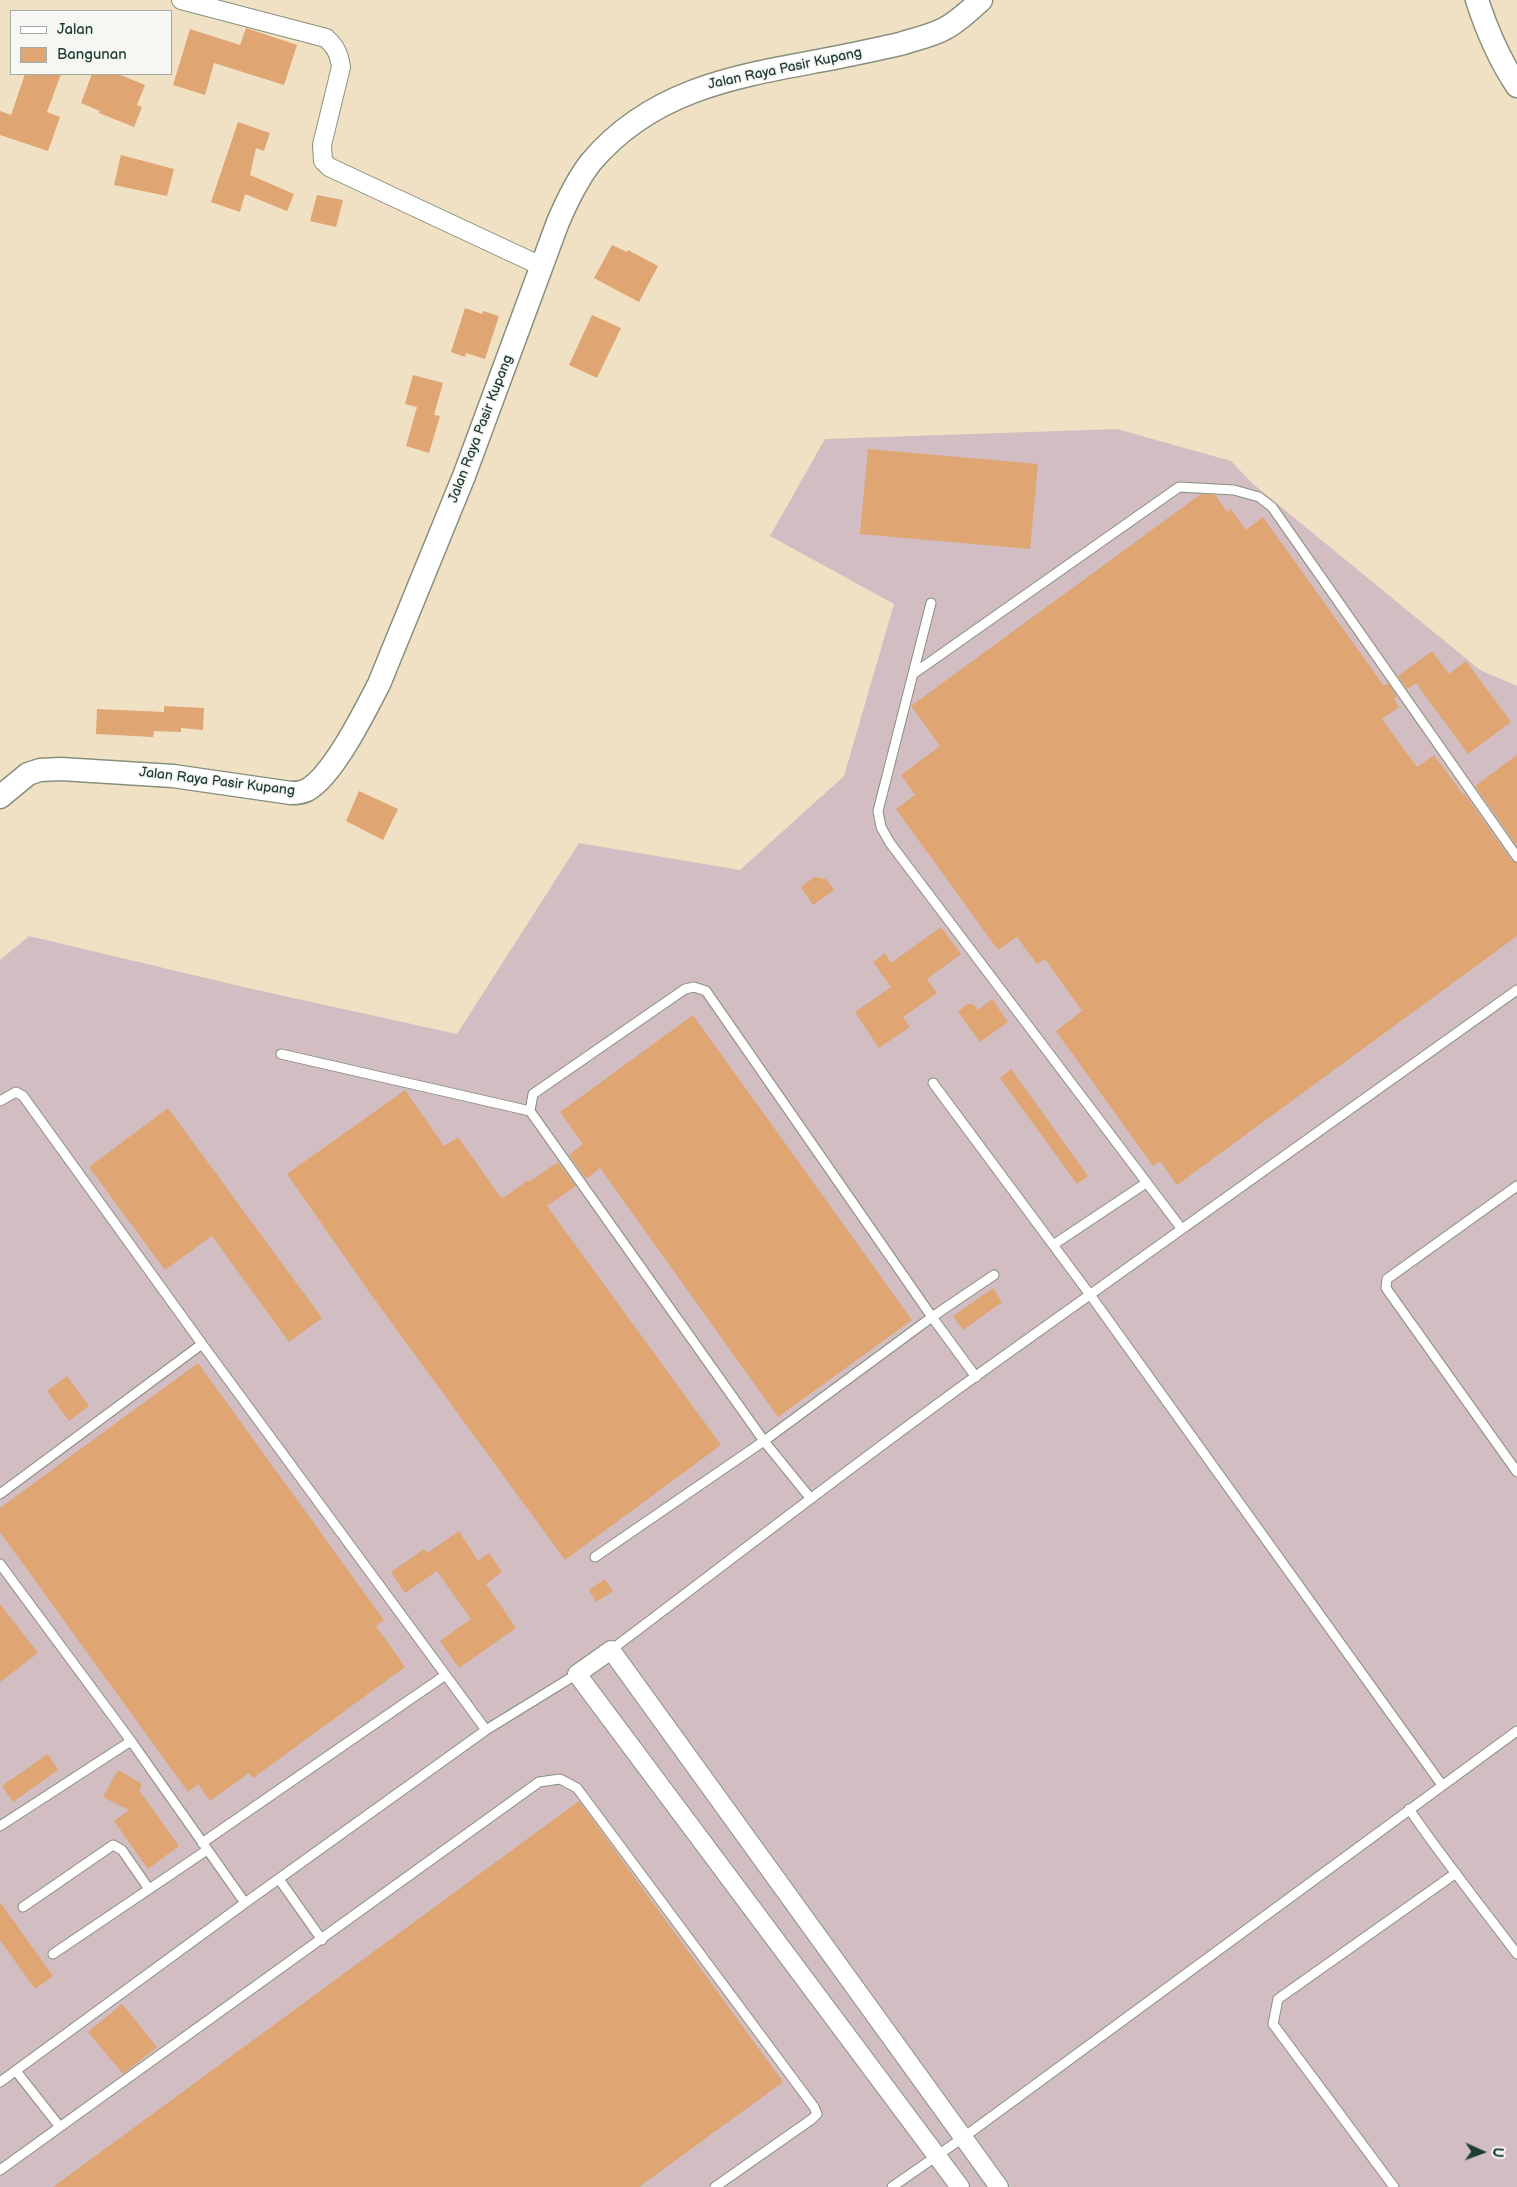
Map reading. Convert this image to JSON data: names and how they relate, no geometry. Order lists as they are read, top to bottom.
{
  "streets": {
    "street": ["Jalan Raya Pasir Kupang"]
  },
  "legend": ["Jalan", "Bangunan"],
  "north": "right"
}
